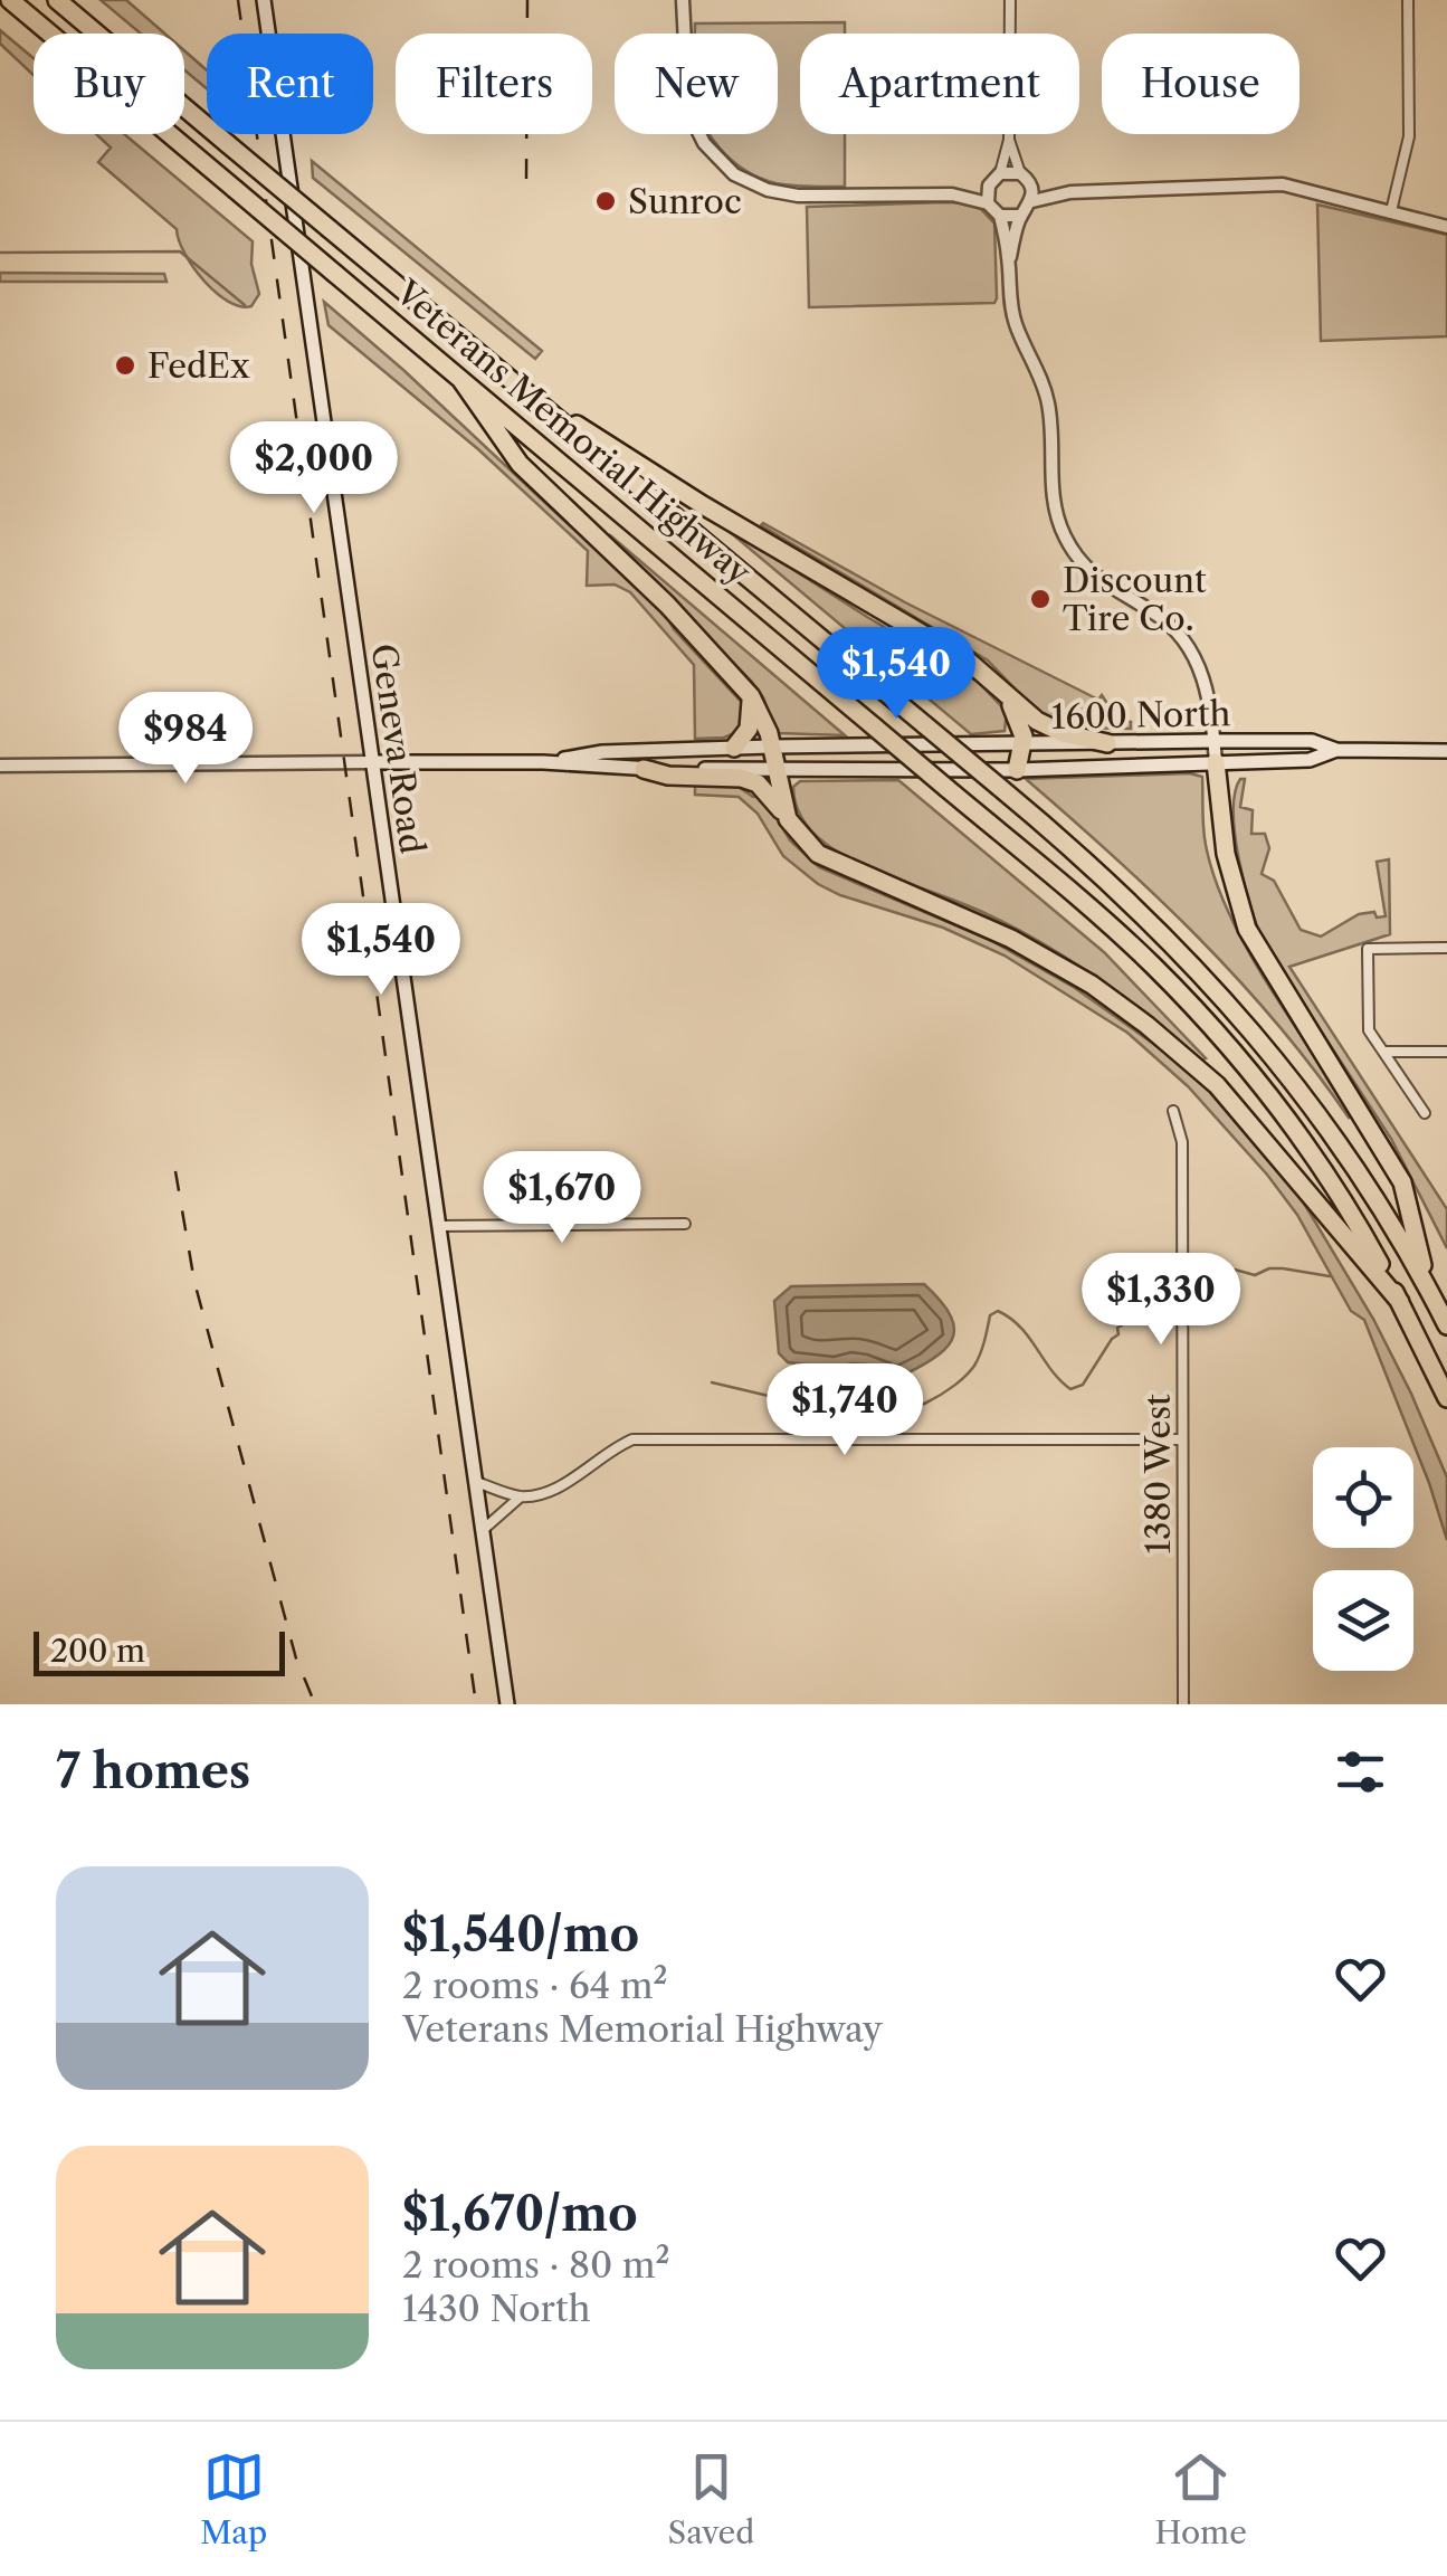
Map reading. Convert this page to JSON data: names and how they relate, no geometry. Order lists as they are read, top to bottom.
{
  "streets": {
    "highway": ["Veterans Memorial Highway"],
    "main road": ["1600 North", "Geneva Road"],
    "street": ["1380 West"]
  },
  "crossings": [
    ["1600 North", "Geneva Road"]
  ],
  "places": ["Sunroc", "FedEx", "Discount Tire Co."],
  "scale_bar": "200 m",
  "page": {
    "chip": [
      "Buy",
      "Rent",
      "Filters",
      "New",
      "Apartment",
      "House"
    ],
    "price": [
      "$2,000",
      "$1,540",
      "$984",
      "$1,540",
      "$1,670",
      "$1,330",
      "$1,740"
    ],
    "scale": "200 m",
    "heading": "7 homes",
    "list": [
      {
        "name": "$1,540/mo",
        "note": "2 rooms · 64 m² · Veterans Memorial Highway"
      },
      {
        "name": "$1,670/mo",
        "note": "2 rooms · 80 m² · 1430 North"
      }
    ],
    "tabs": ["Map", "Saved", "Home"]
  }
}
